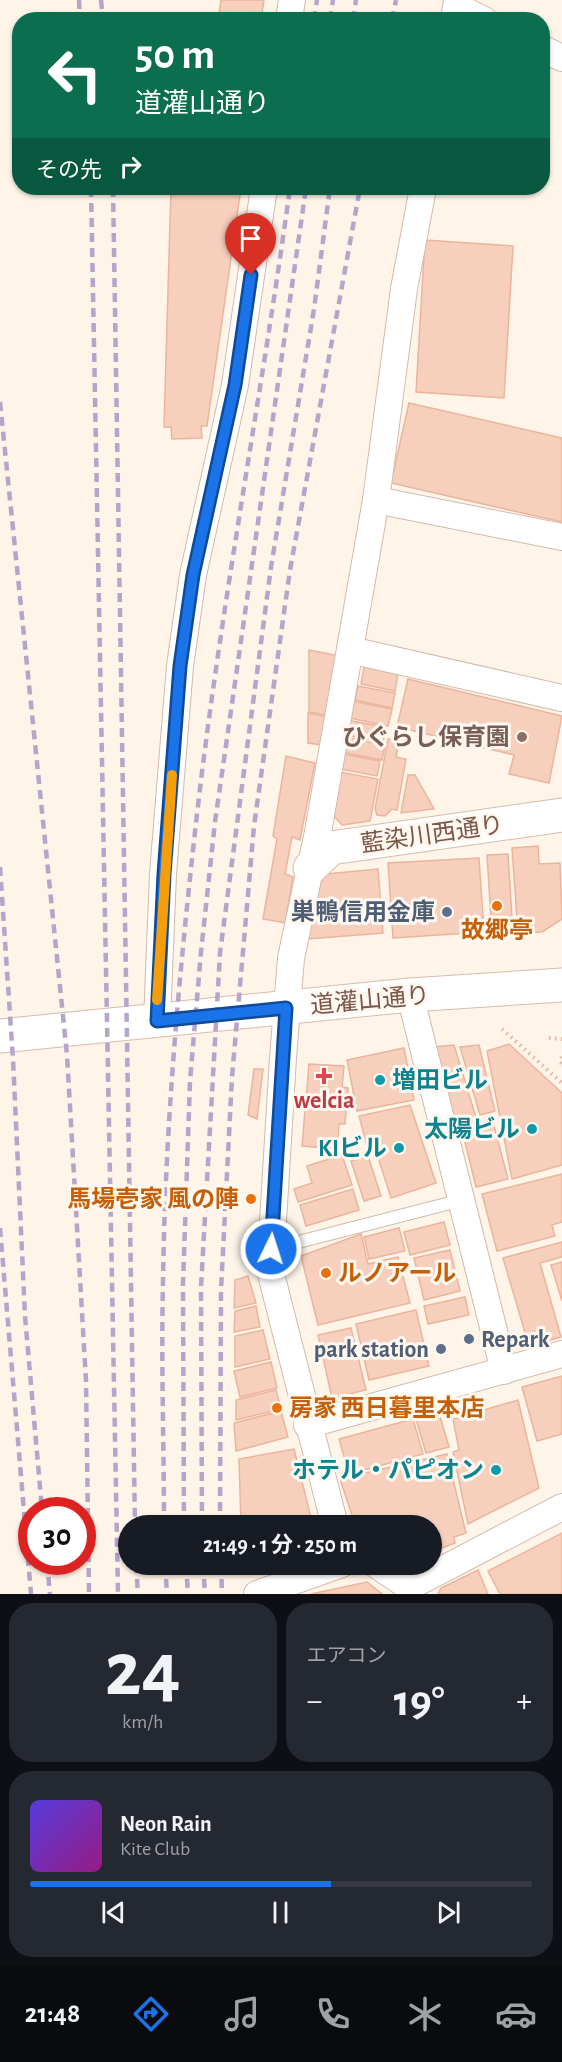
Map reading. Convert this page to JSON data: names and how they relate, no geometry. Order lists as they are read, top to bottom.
{
  "streets": {
    "main road": ["藍染川西通り", "道灌山通り"]
  },
  "places": {
    "other": [
      "ひぐらし保育園",
      "故郷亭",
      "巣鴨信用金庫",
      "増田ビル",
      "太陽ビル",
      "KIビル",
      "馬場壱家 風の陣",
      "ルノアール",
      "Repark",
      "park station",
      "房家 西日暮里本店",
      "ホテル・パピオン"
    ],
    "health": ["welcia"]
  },
  "page": {
    "turn": ["50 m", "道灌山通り"],
    "then": "その先",
    "limit": "30",
    "trip": "21:49 · 1 分 · 250 m",
    "tile": [
      ["24", "km/h"],
      "エアコン"
    ],
    "heat": ["−", "19°", "+"],
    "song": ["Neon Rain", "Kite Club"],
    "tabs": "21:48"
  }
}
